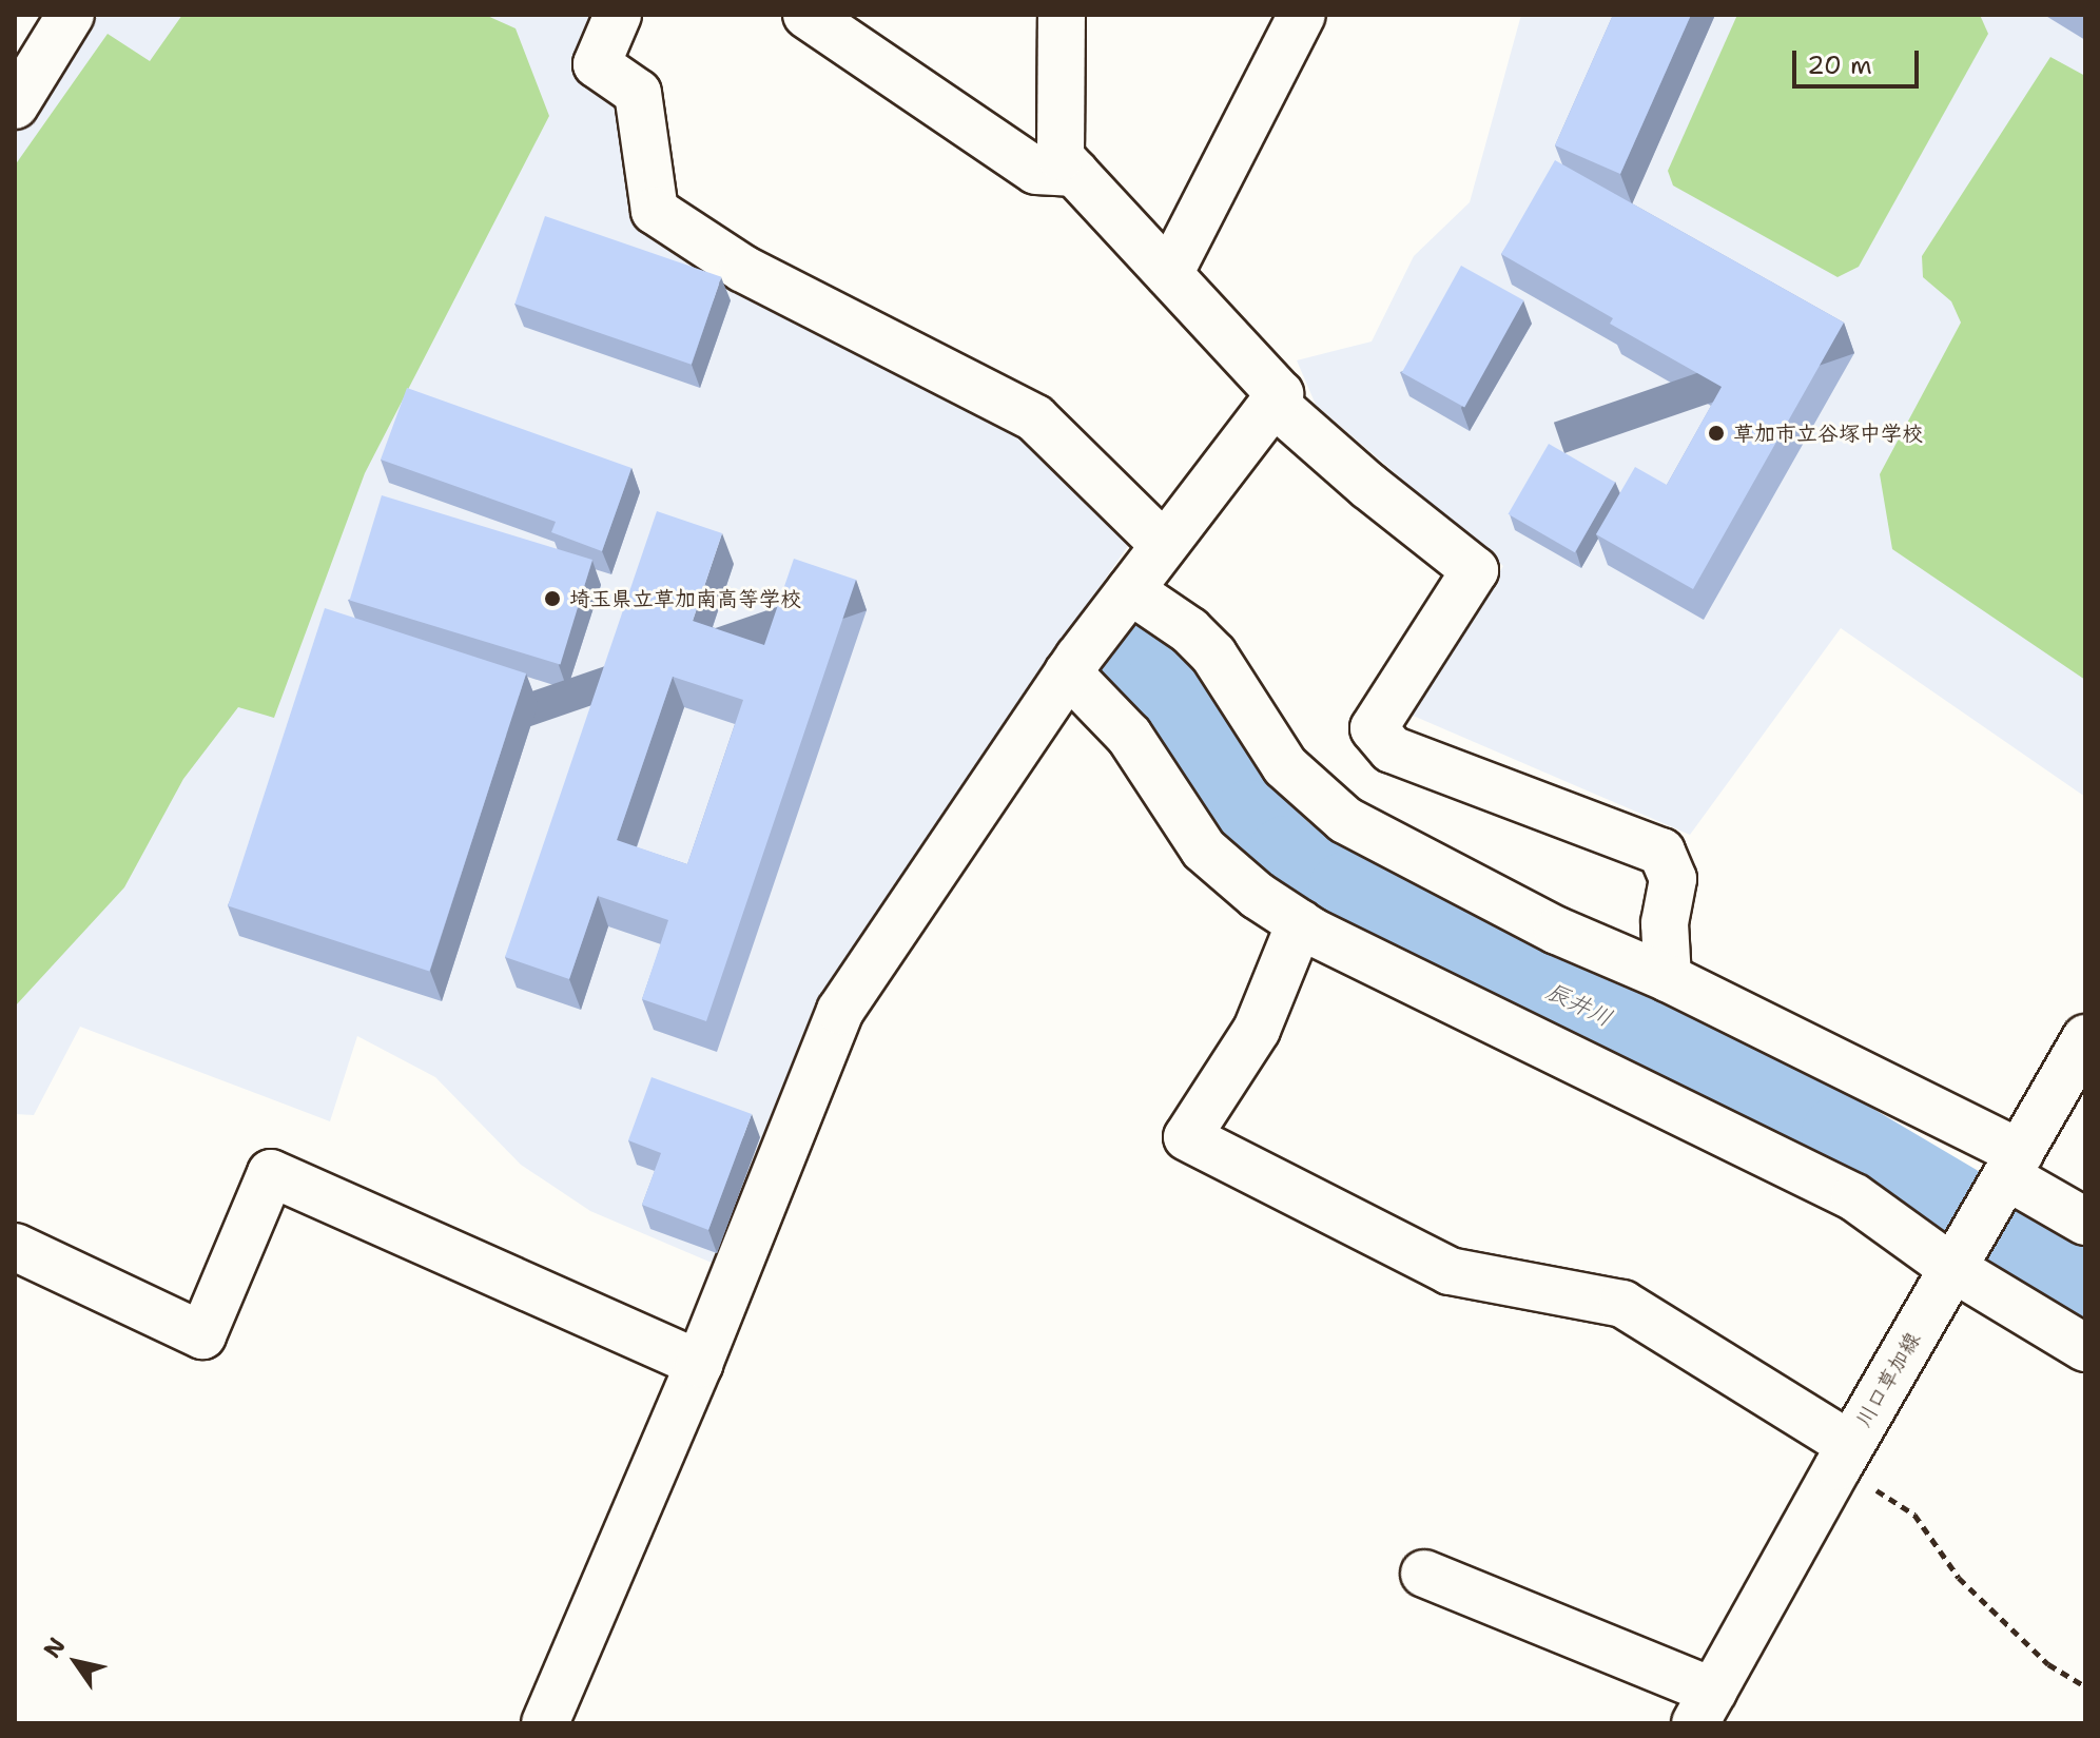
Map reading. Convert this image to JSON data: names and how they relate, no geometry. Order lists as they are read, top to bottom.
{
  "streets": {
    "street": ["川口草加線"]
  },
  "water": ["辰井川"],
  "places": ["草加市立谷塚中学校", "埼玉県立草加南高等学校"],
  "scale_bar": "20 m",
  "north": "top left"
}
